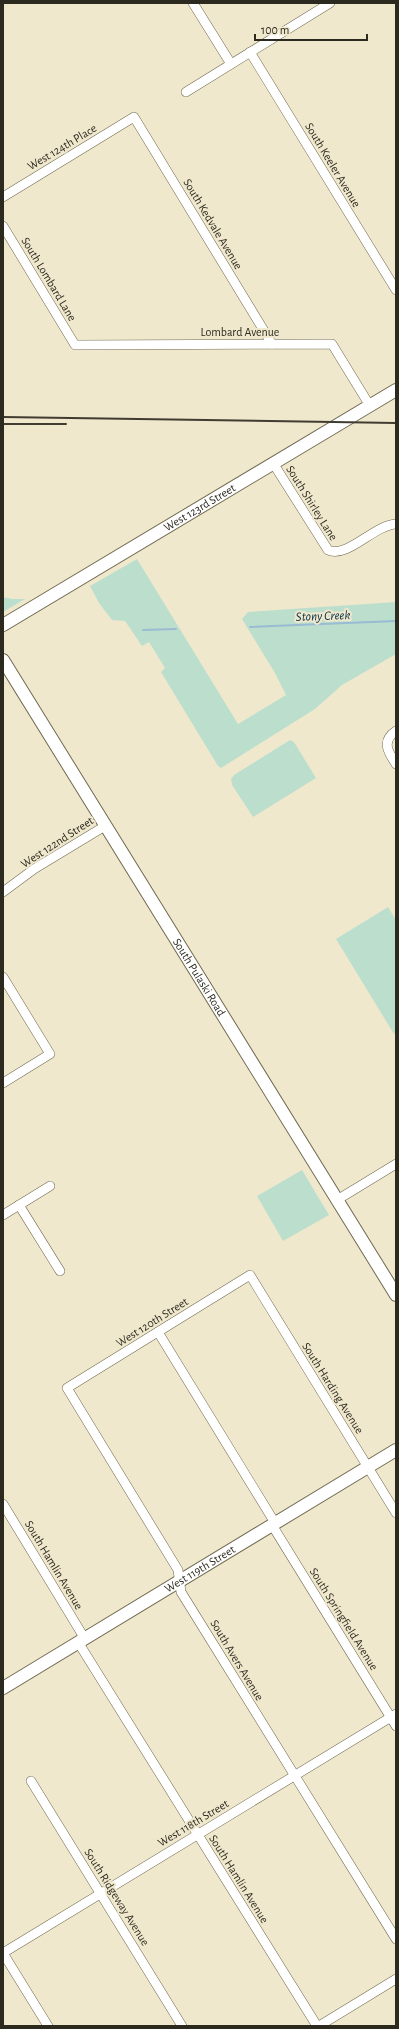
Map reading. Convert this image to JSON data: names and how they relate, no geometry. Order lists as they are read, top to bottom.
{
  "streets": {
    "street": [
      "West 124th Place",
      "South Keeler Avenue",
      "South Kedvale Avenue",
      "South Lombard Lane",
      "Lombard Avenue",
      "South Shirley Lane",
      "West 123rd Street",
      "West 122nd Street",
      "South Pulaski Road",
      "West 120th Street",
      "South Harding Avenue",
      "South Hamlin Avenue",
      "West 119th Street",
      "South Springfield Avenue",
      "South Avers Avenue",
      "West 118th Street",
      "South Ridgeway Avenue"
    ]
  },
  "crossings": [
    ["West 124th Place", "South Kedvale Avenue"],
    ["South Kedvale Avenue", "Lombard Avenue"],
    ["South Lombard Lane", "Lombard Avenue"],
    ["Lombard Avenue", "West 123rd Street"],
    ["South Shirley Lane", "West 123rd Street"],
    ["West 122nd Street", "South Pulaski Road"],
    ["West 120th Street", "South Harding Avenue"],
    ["West 120th Street", "South Springfield Avenue"],
    ["West 120th Street", "South Avers Avenue"],
    ["South Harding Avenue", "West 119th Street"],
    ["South Hamlin Avenue", "West 119th Street"],
    ["South Hamlin Avenue", "West 118th Street"],
    ["West 119th Street", "South Springfield Avenue"],
    ["West 119th Street", "South Avers Avenue"],
    ["South Springfield Avenue", "West 118th Street"],
    ["South Avers Avenue", "West 118th Street"],
    ["West 118th Street", "South Ridgeway Avenue"]
  ],
  "water": ["Stony Creek"],
  "scale_bar": "100 m"
}
